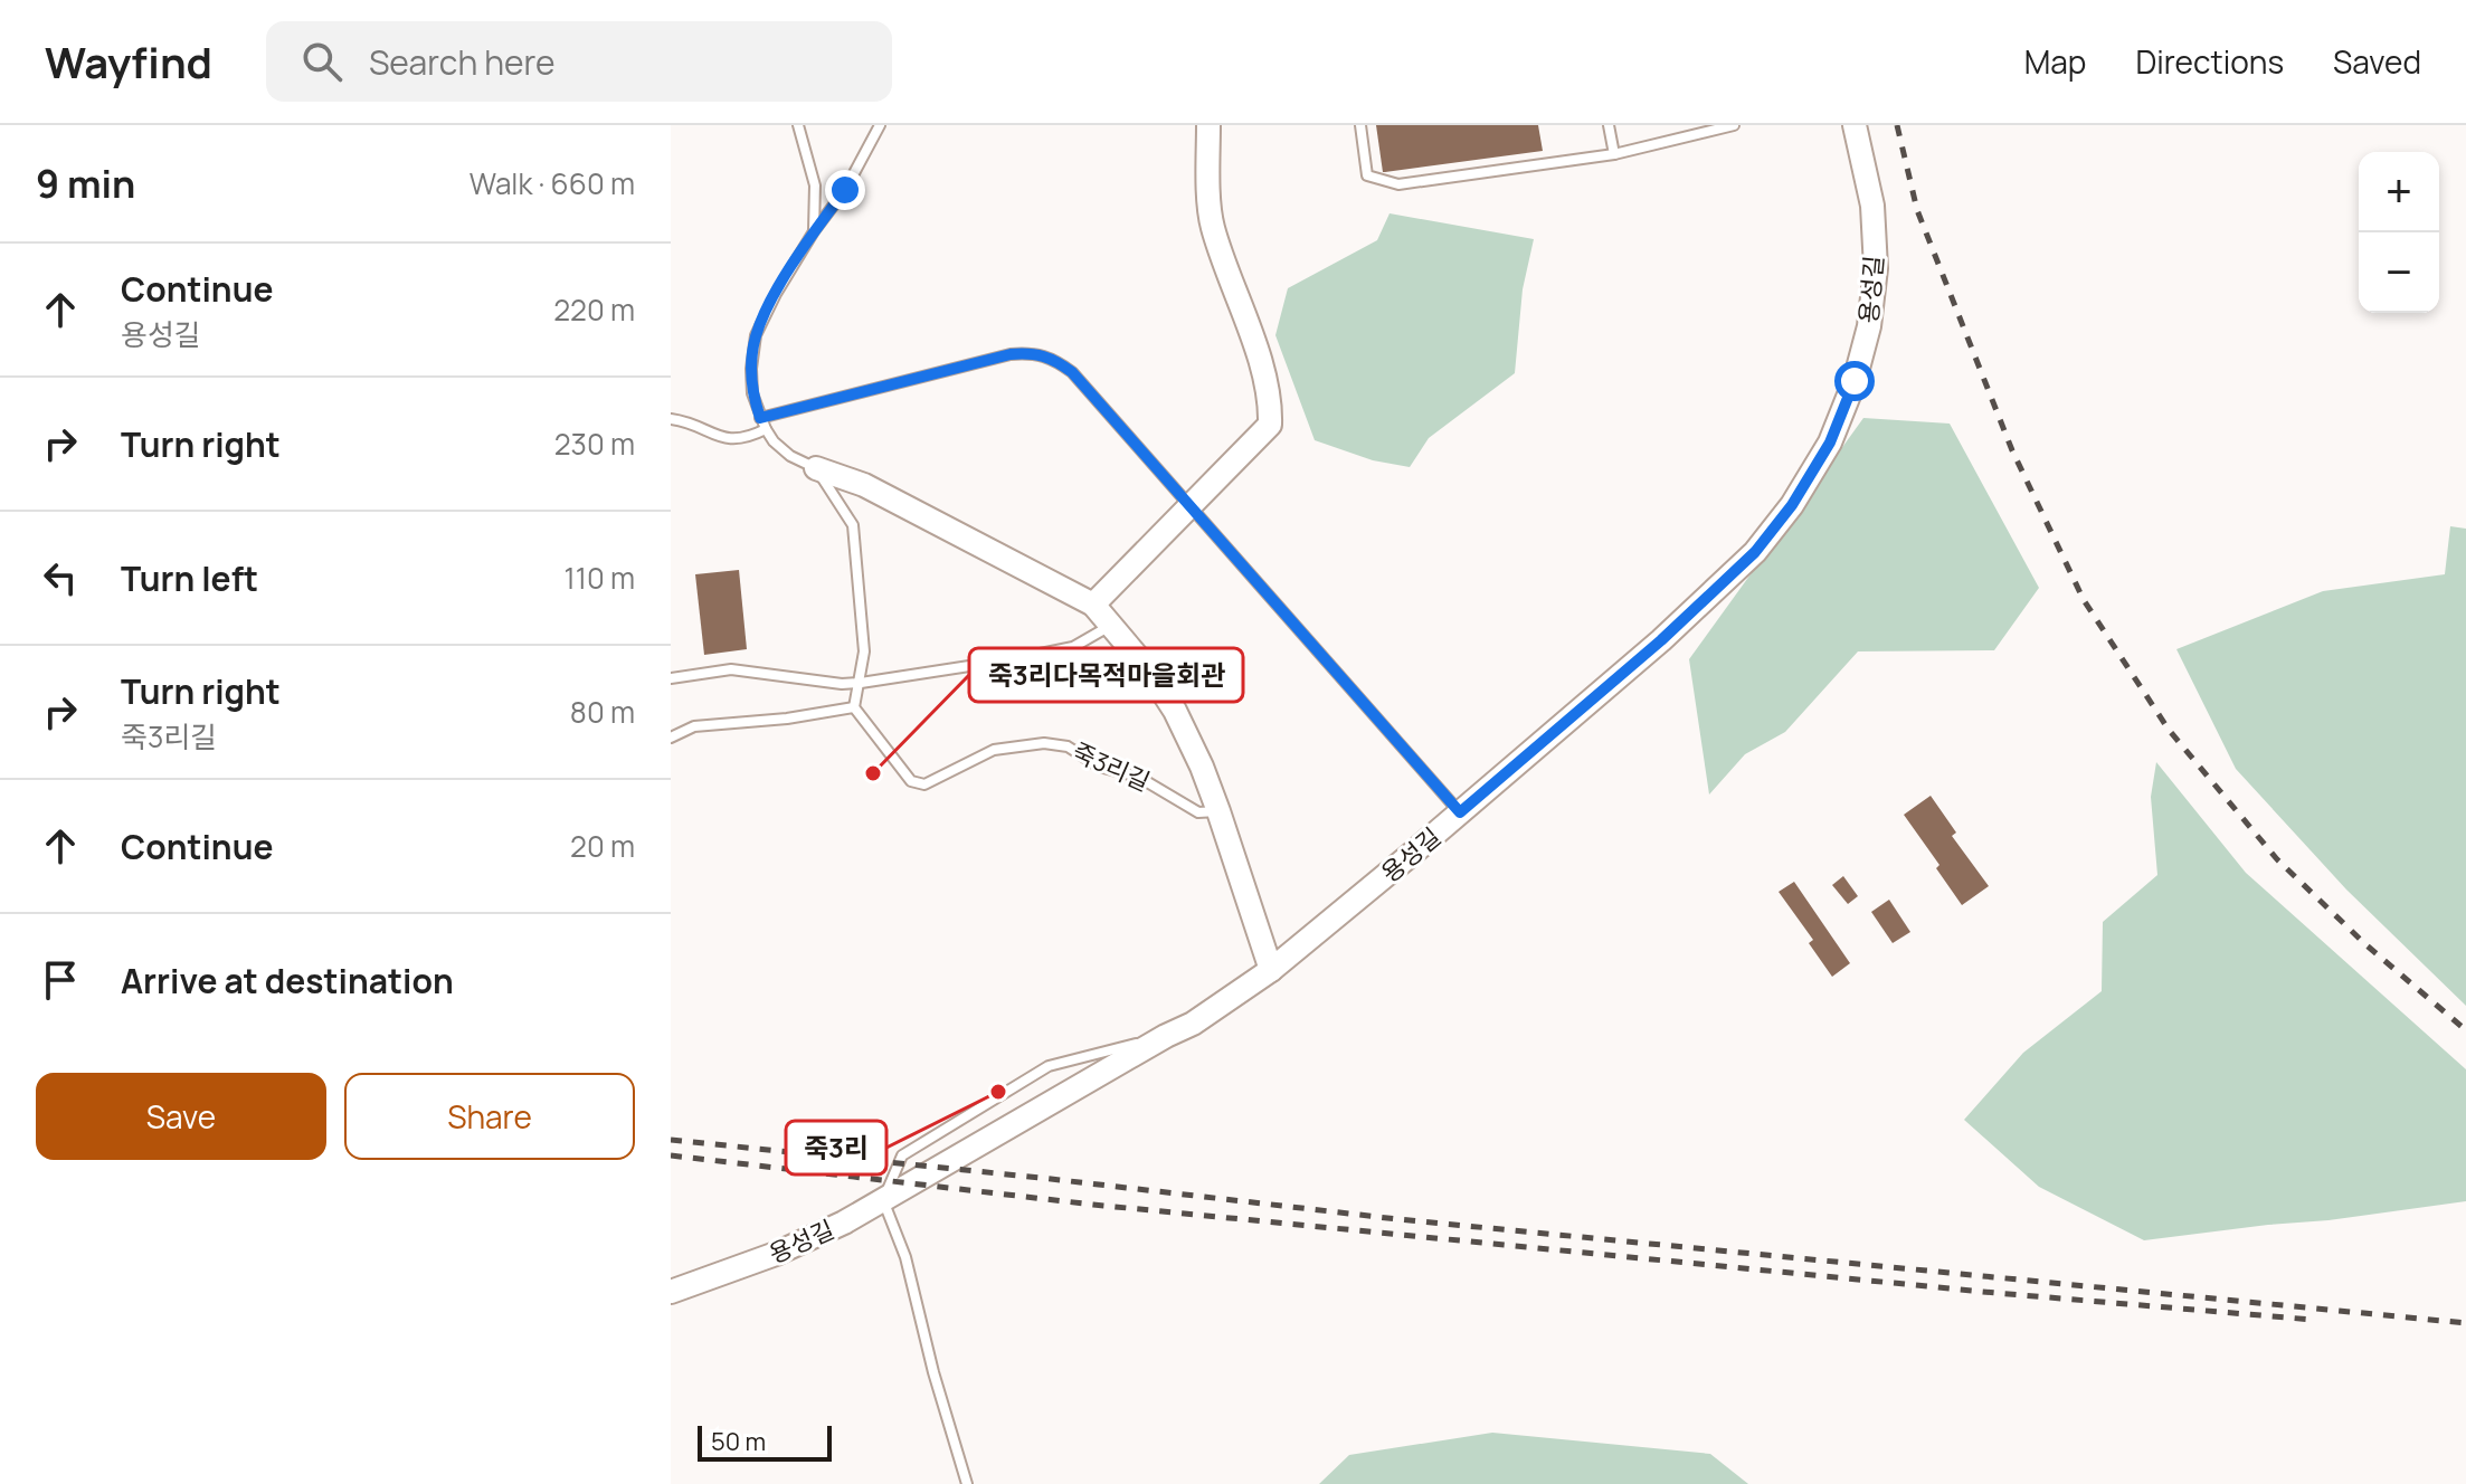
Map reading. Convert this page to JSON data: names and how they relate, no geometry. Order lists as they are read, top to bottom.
{
  "streets": {
    "street": ["용성길"],
    "lane": ["죽3리길"]
  },
  "places": ["죽3리다목적마을회관", "죽3리"],
  "scale_bar": "50 m",
  "page": {
    "header": "Wayfind",
    "search": "Search here",
    "nav": ["Map", "Directions", "Saved"],
    "heading": ["9 min", "Walk · 660 m"],
    "map_buttons": ["+", "−"],
    "list": [
      ["Continue", "용성길", "220 m"],
      ["Turn right", "230 m"],
      ["Turn left", "110 m"],
      ["Turn right", "죽3리길", "80 m"],
      ["Continue", "20 m"],
      "Arrive at destination"
    ],
    "buttons": ["Save", "Share"],
    "scale": "50 m"
  }
}
